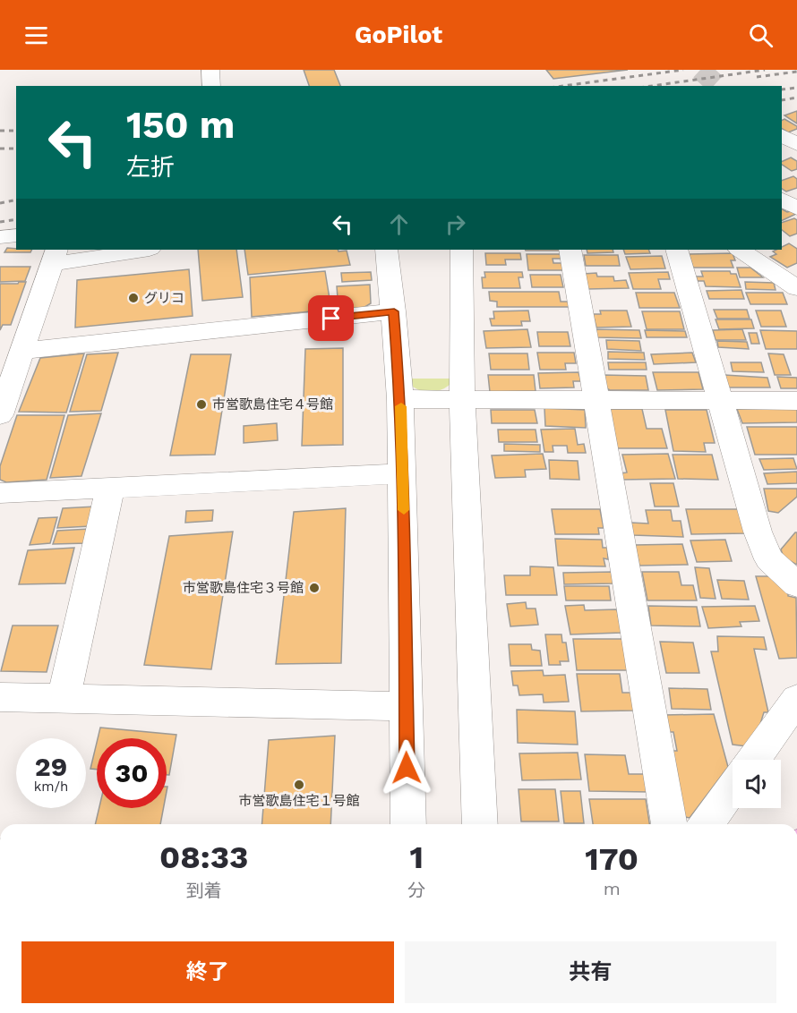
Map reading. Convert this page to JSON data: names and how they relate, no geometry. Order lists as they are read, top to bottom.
{
  "places": [
    "グリコ",
    "市営歌島住宅４号館",
    "市営歌島住宅３号館",
    "市営歌島住宅１号館"
  ],
  "page": {
    "header": "GoPilot",
    "turn": ["150 m", "左折"],
    "speed": "29 km/h",
    "limit": "30",
    "eta": [
      "08:33",
      "到着",
      "1",
      "分",
      "170",
      "m"
    ],
    "buttons": ["終了", "共有"]
  }
}
